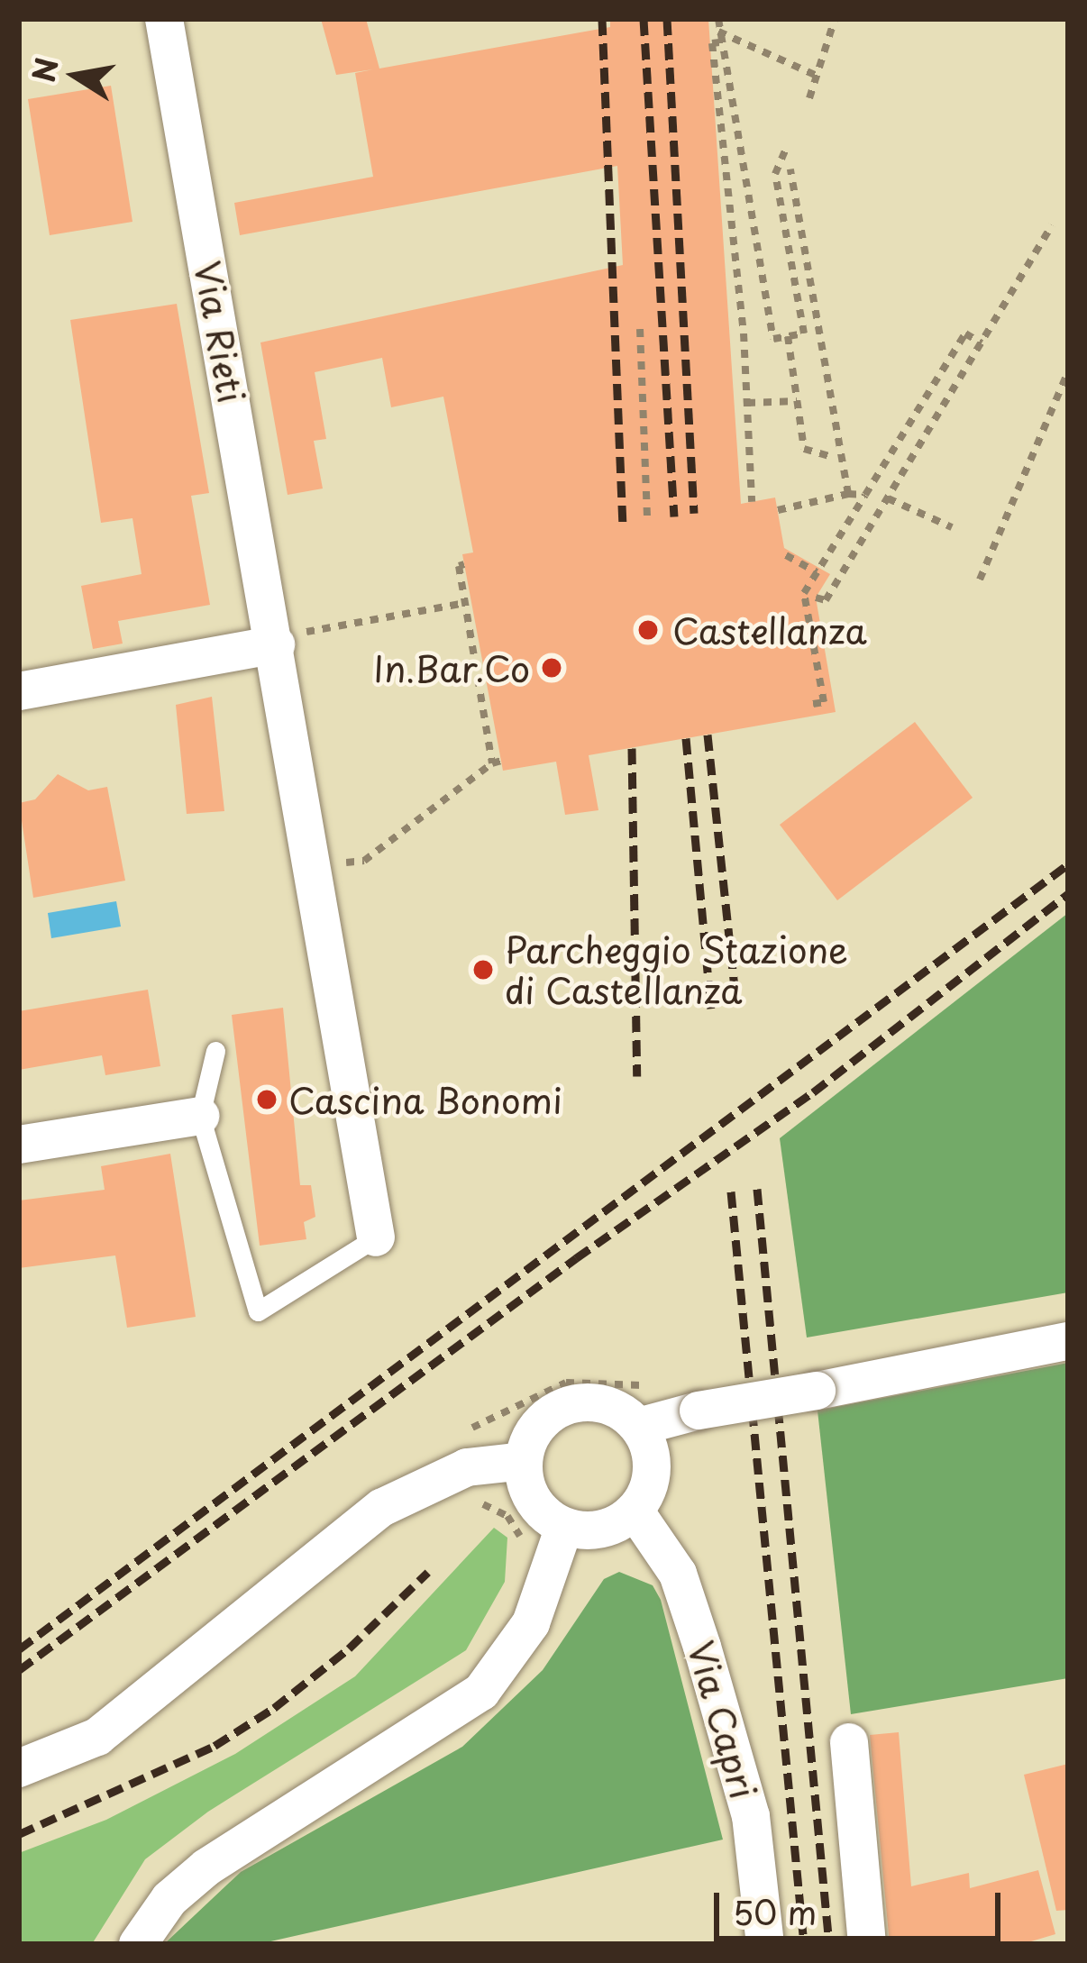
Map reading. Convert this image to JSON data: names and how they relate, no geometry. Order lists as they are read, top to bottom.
{
  "streets": {
    "street": ["Via Rieti", "Via Capri"]
  },
  "places": [
    "Castellanza",
    "In.Bar.Co",
    "Parcheggio Stazione di Castellanza",
    "Cascina Bonomi"
  ],
  "scale_bar": "50 m",
  "north": "left"
}
